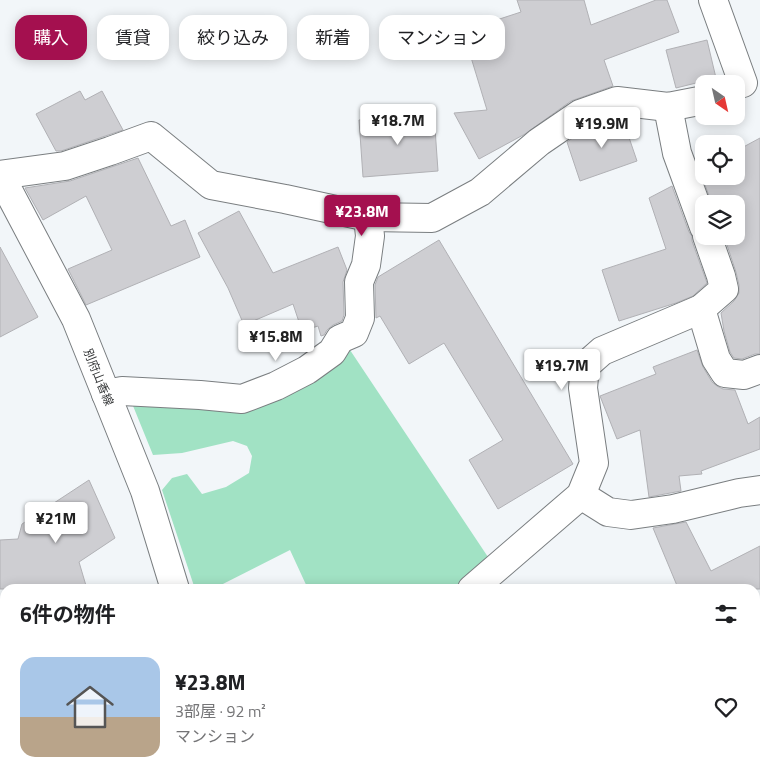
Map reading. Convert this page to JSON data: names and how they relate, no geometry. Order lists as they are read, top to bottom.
{
  "streets": {
    "street": ["別府山香線"]
  },
  "north": "bottom right",
  "page": {
    "chip": [
      "購入",
      "賃貸",
      "絞り込み",
      "新着",
      "マンション"
    ],
    "price": [
      "¥18.7M",
      "¥19.9M",
      "¥23.8M",
      "¥15.8M",
      "¥19.7M",
      "¥21M"
    ],
    "heading": "6件の物件",
    "list": [
      {
        "name": "¥23.8M",
        "note": "3部屋 · 92 m² · マンション"
      }
    ]
  }
}
